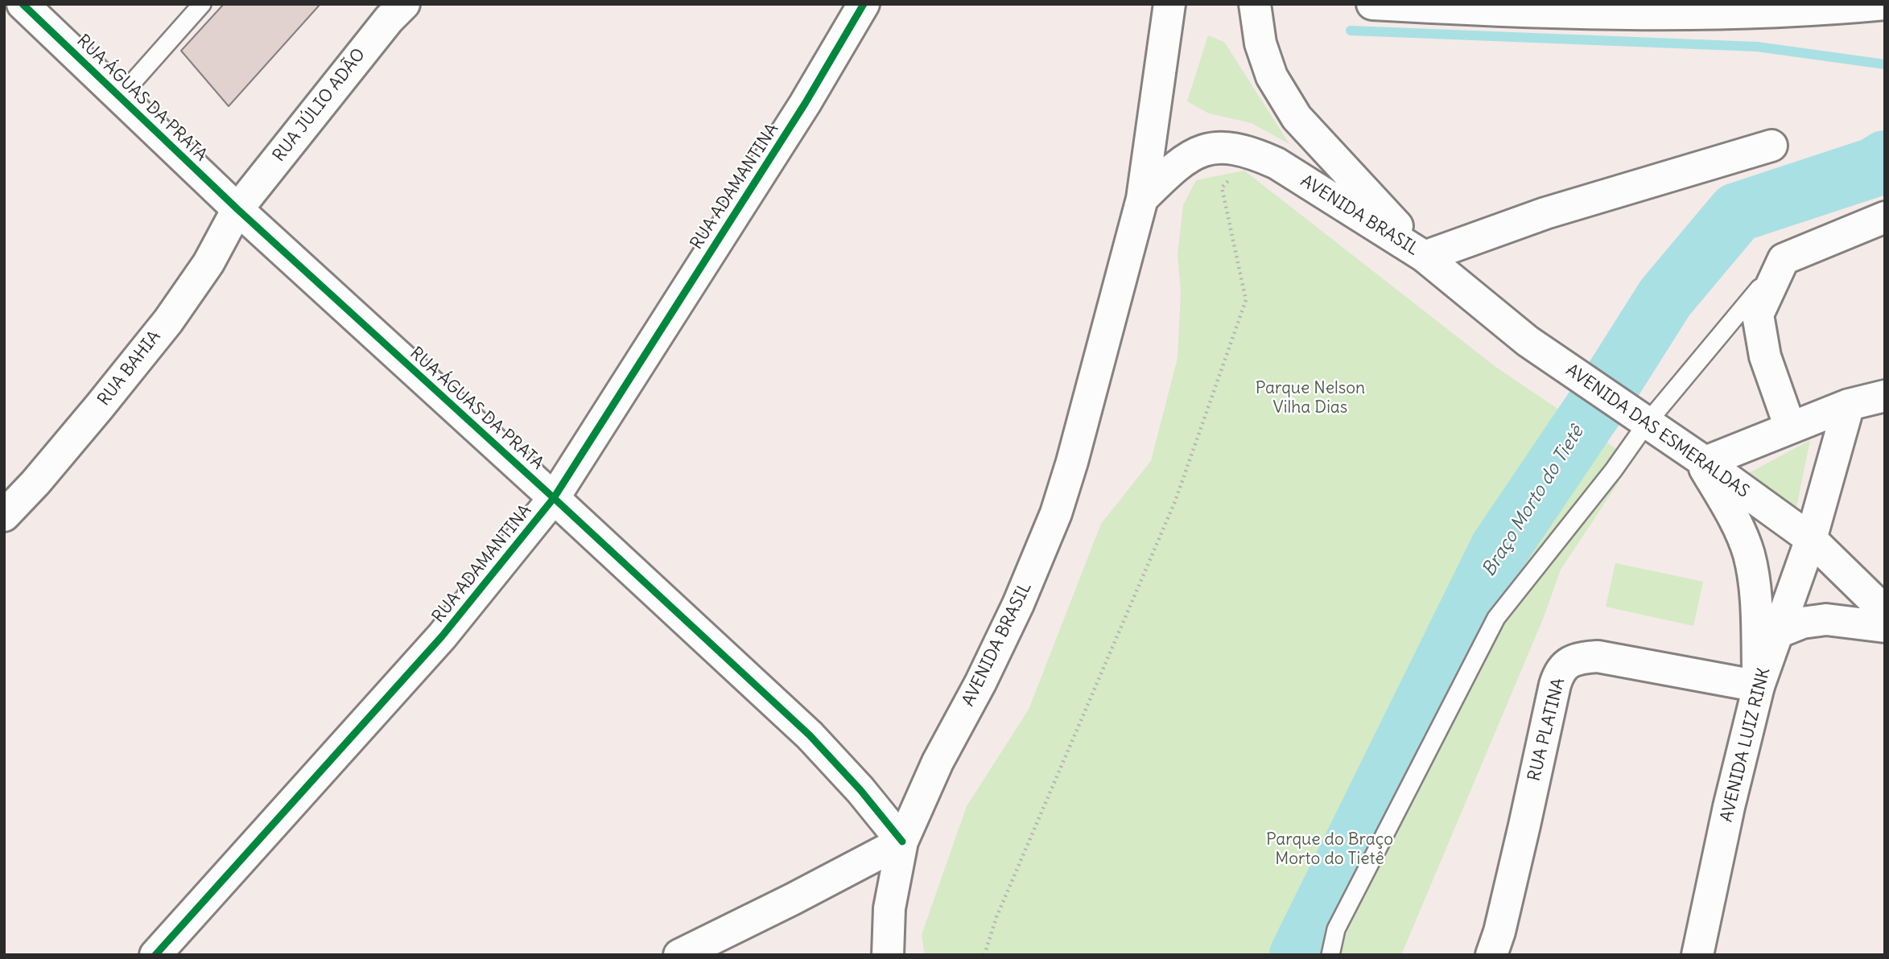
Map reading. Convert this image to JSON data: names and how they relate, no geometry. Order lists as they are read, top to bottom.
{
  "streets": {
    "street": [
      "RUA ÁGUAS DA PRATA",
      "RUA JÚLIO ADÃO",
      "RUA ADAMANTINA",
      "AVENIDA BRASIL",
      "RUA BAHIA",
      "AVENIDA DAS ESMERALDAS",
      "RUA PLATINA",
      "AVENIDA LUIZ RINK"
    ]
  },
  "crossings": [
    ["RUA ÁGUAS DA PRATA", "RUA JÚLIO ADÃO"],
    ["RUA ÁGUAS DA PRATA", "RUA ADAMANTINA"],
    ["RUA ÁGUAS DA PRATA", "AVENIDA BRASIL"],
    ["RUA ÁGUAS DA PRATA", "RUA BAHIA"],
    ["RUA JÚLIO ADÃO", "RUA BAHIA"],
    ["AVENIDA BRASIL", "AVENIDA DAS ESMERALDAS"],
    ["AVENIDA DAS ESMERALDAS", "AVENIDA LUIZ RINK"],
    ["RUA PLATINA", "AVENIDA LUIZ RINK"]
  ],
  "water": ["Braço Morto do Tietê"],
  "parks": ["Parque Nelson Vilha Dias", "Parque do Braço Morto do Tietê"]
}
